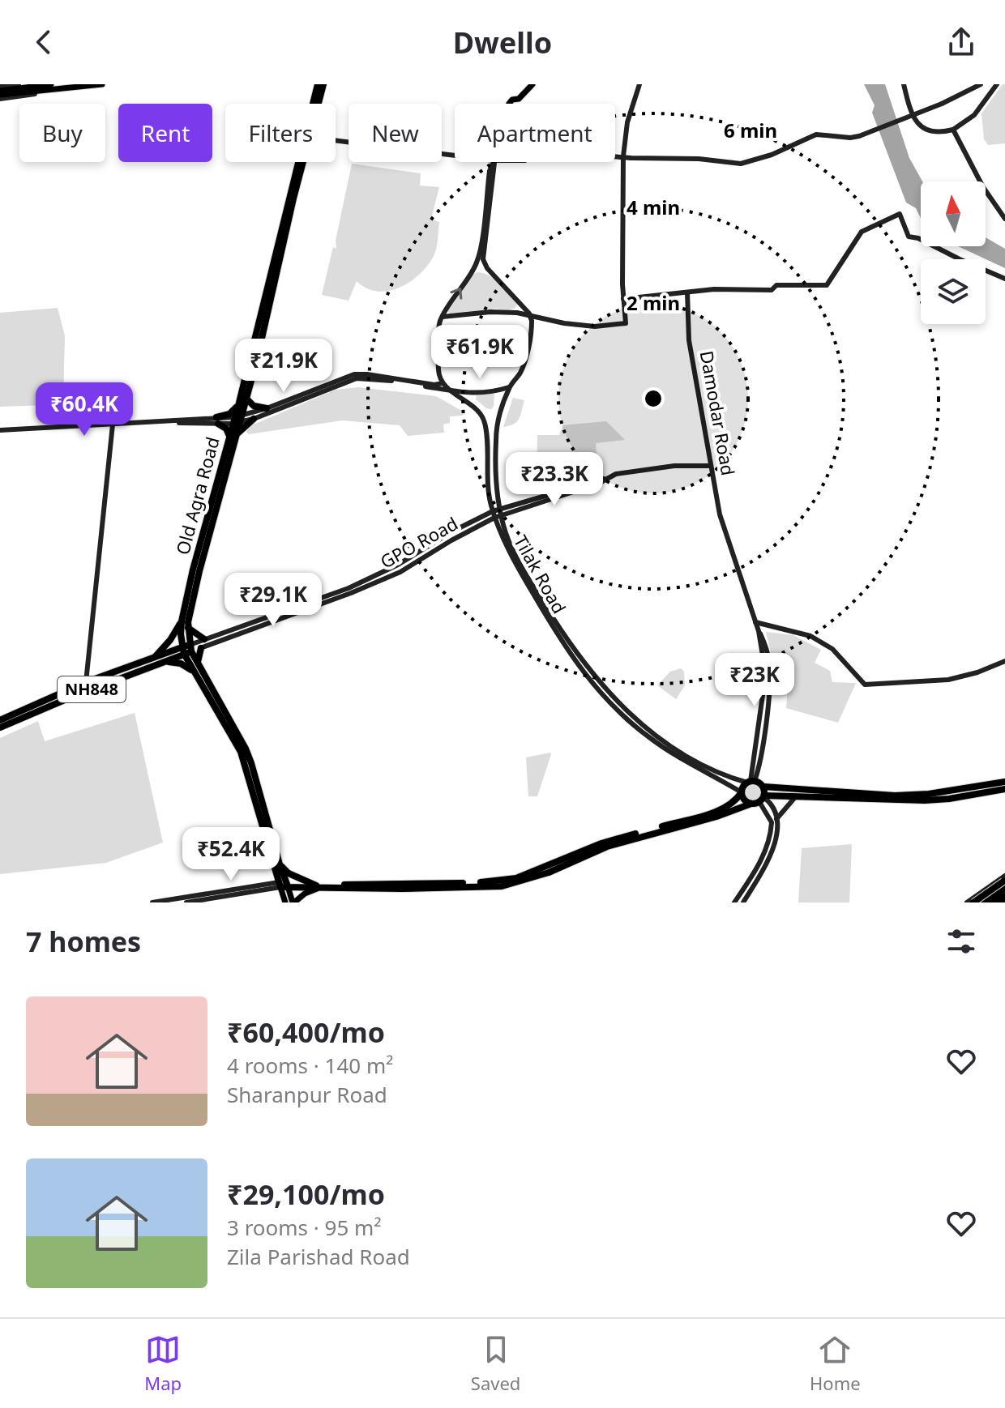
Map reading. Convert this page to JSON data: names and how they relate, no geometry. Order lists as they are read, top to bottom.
{
  "streets": {
    "highway": ["Old Agra Road", "NH848"],
    "street": ["Damodar Road", "GPO Road", "Tilak Road"]
  },
  "crossings": [
    ["Damodar Road", "GPO Road"],
    ["Damodar Road", "Tilak Road"],
    ["GPO Road", "Tilak Road"]
  ],
  "north": "top",
  "page": {
    "header": "Dwello",
    "chip": [
      "Buy",
      "Rent",
      "Filters",
      "New",
      "Apartment"
    ],
    "price": [
      "₹61.9K",
      "₹21.9K",
      "₹60.4K",
      "₹23.3K",
      "₹29.1K",
      "₹23K",
      "₹52.4K"
    ],
    "heading": "7 homes",
    "list": [
      {
        "name": "₹60,400/mo",
        "note": "4 rooms · 140 m² · Sharanpur Road"
      },
      {
        "name": "₹29,100/mo",
        "note": "3 rooms · 95 m² · Zila Parishad Road"
      }
    ],
    "tabs": ["Map", "Saved", "Home"]
  },
  "rings": ["6 min", "4 min", "2 min"]
}
